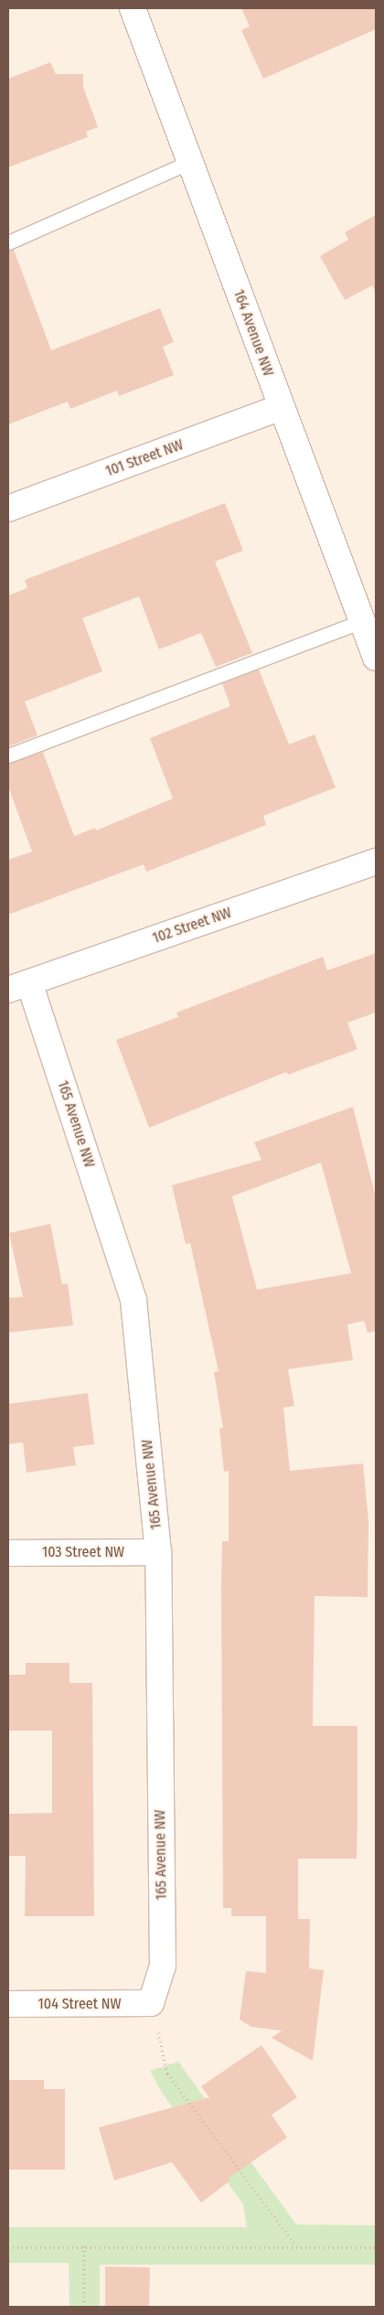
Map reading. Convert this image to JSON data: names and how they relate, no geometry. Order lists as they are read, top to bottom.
{
  "streets": {
    "street": [
      "164 Avenue NW",
      "101 Street NW",
      "102 Street NW",
      "165 Avenue NW",
      "103 Street NW",
      "104 Street NW"
    ]
  },
  "crossings": [
    ["164 Avenue NW", "101 Street NW"],
    ["102 Street NW", "165 Avenue NW"],
    ["165 Avenue NW", "103 Street NW"],
    ["165 Avenue NW", "104 Street NW"]
  ]
}
